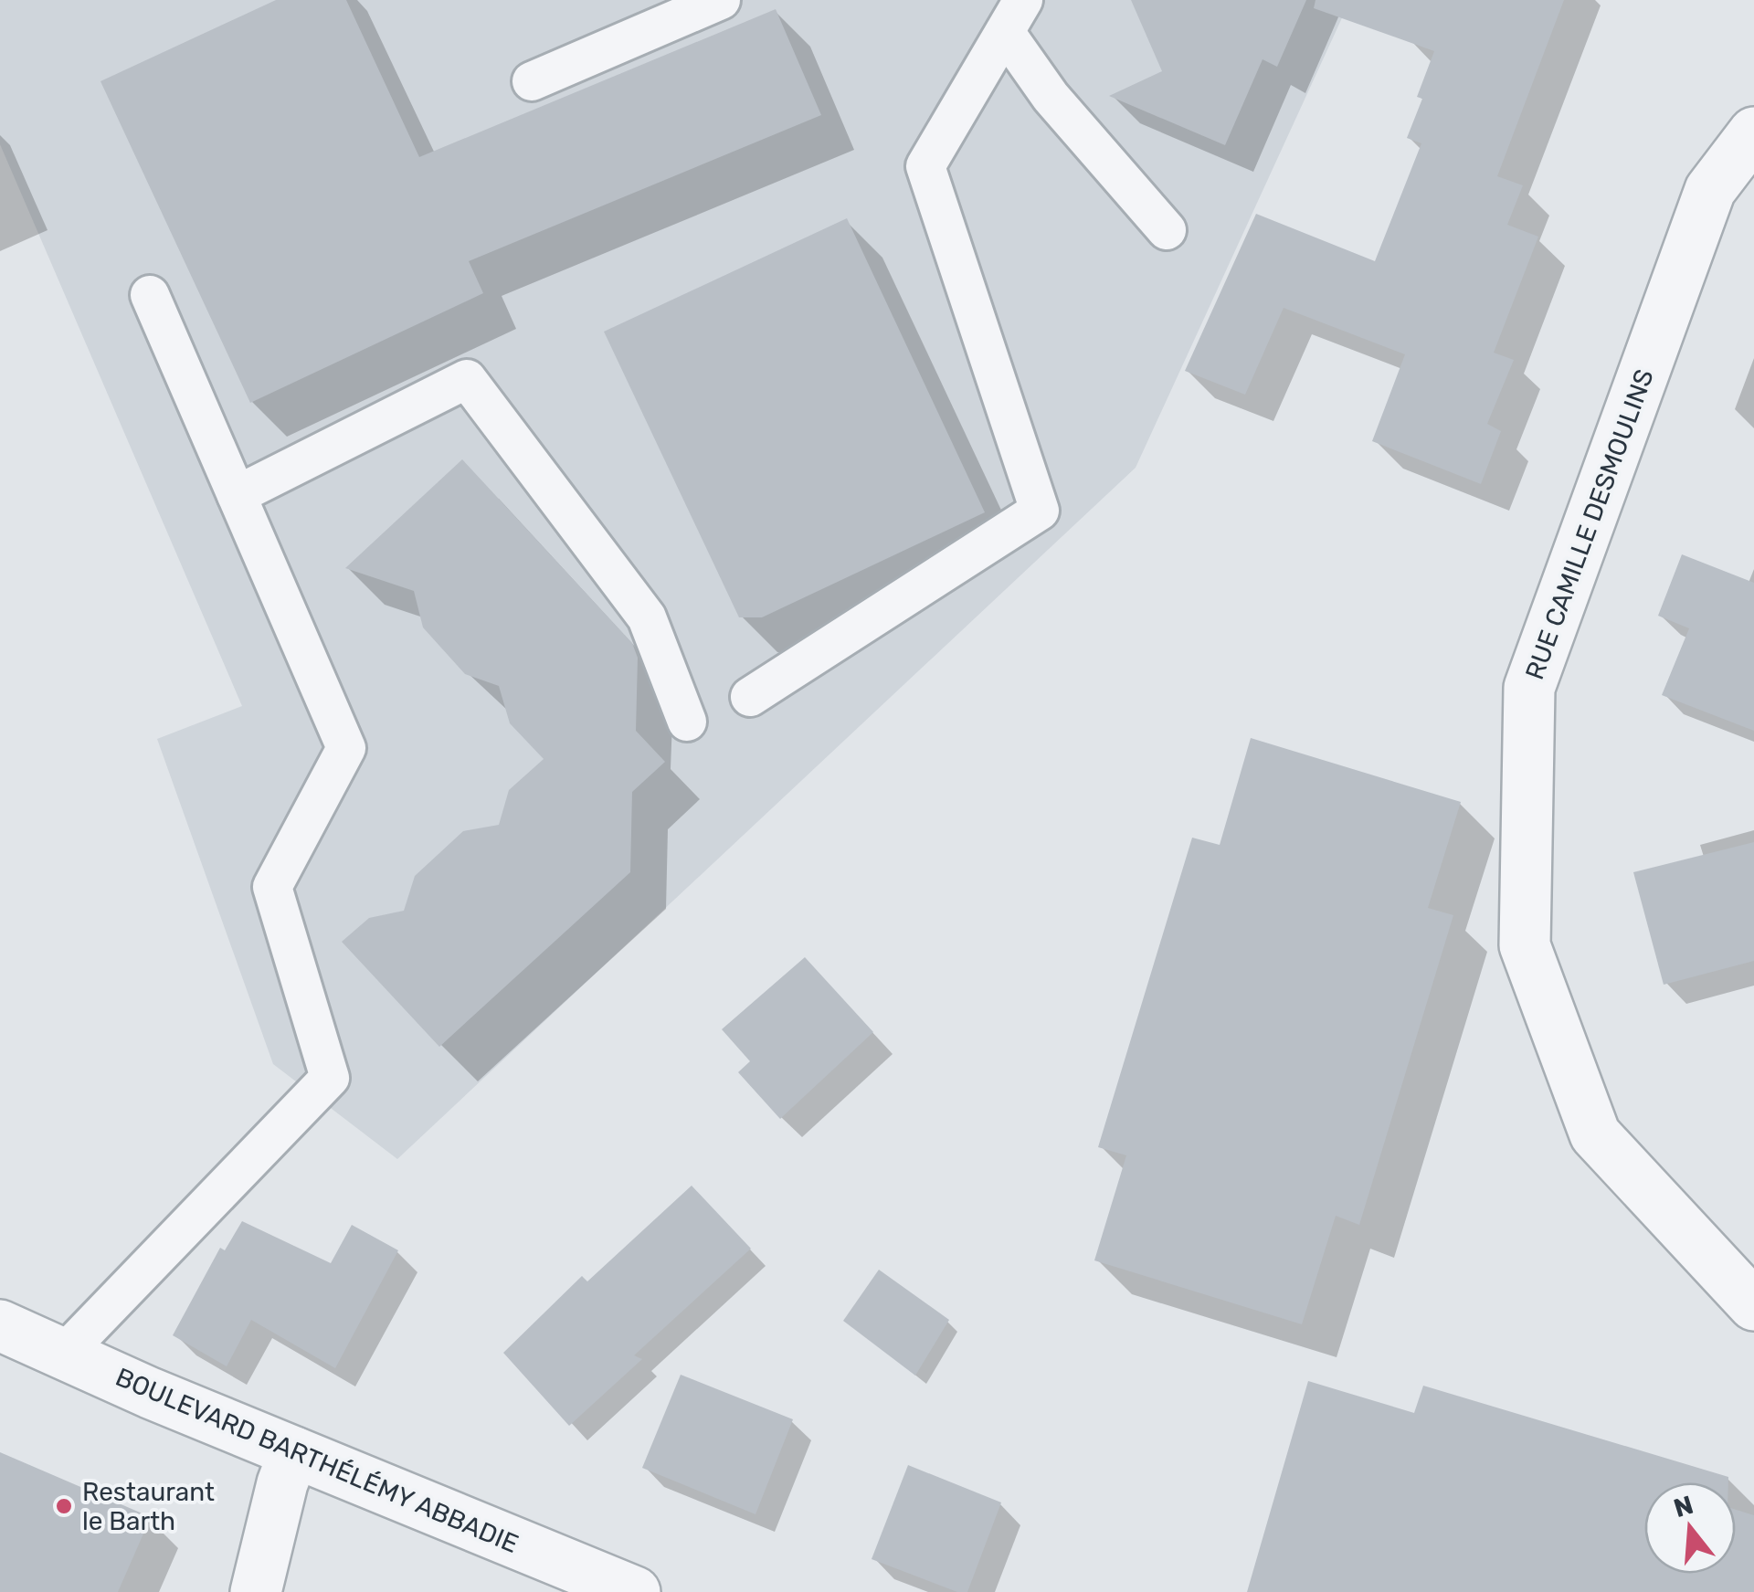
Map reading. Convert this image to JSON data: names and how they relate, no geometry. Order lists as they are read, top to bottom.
{
  "streets": {
    "street": ["RUE CAMILLE DESMOULINS", "BOULEVARD BARTHÉLÉMY ABBADIE"]
  },
  "places": ["Restaurant le Barth"],
  "north": "top"
}
